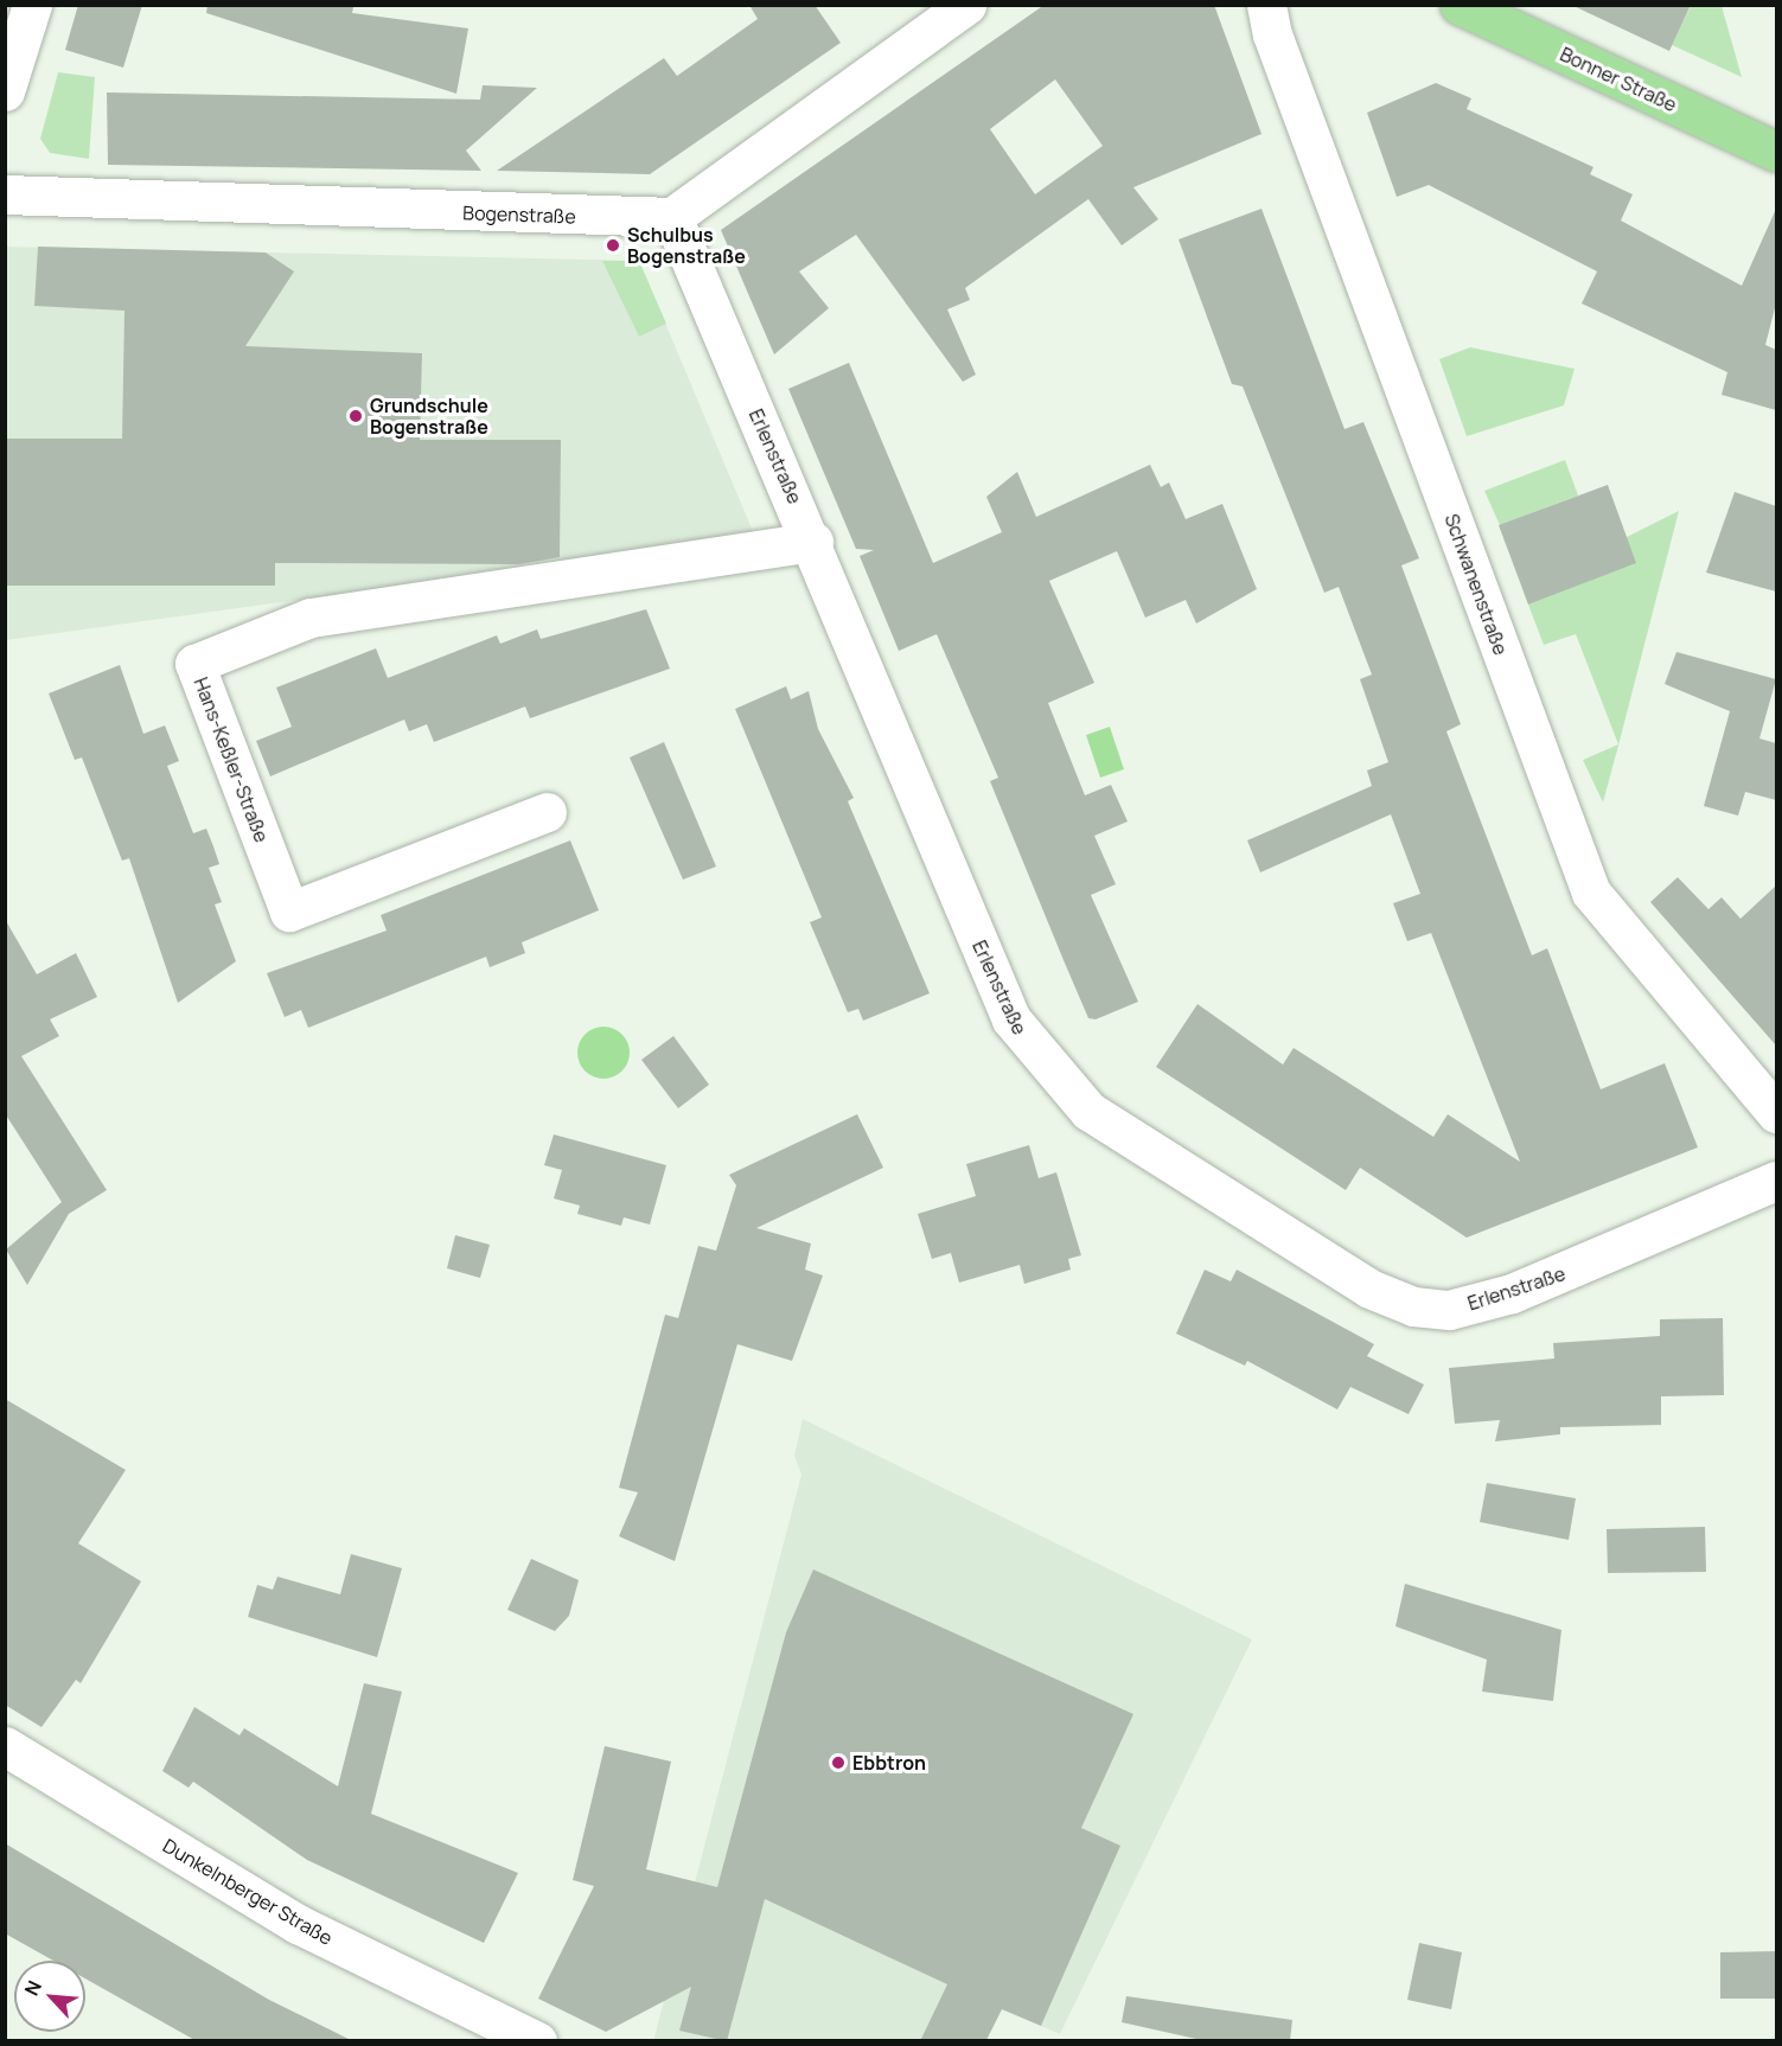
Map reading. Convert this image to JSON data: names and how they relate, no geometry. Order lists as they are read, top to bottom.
{
  "streets": {
    "main road": ["Bonner Straße"],
    "street": [
      "Bogenstraße",
      "Erlenstraße",
      "Schwanenstraße",
      "Hans-Keßler-Straße",
      "Dunkelnberger Straße"
    ]
  },
  "crossings": [
    ["Bogenstraße", "Erlenstraße"],
    ["Erlenstraße", "Hans-Keßler-Straße"]
  ],
  "places": ["Schulbus Bogenstraße", "Grundschule Bogenstraße", "Ebbtron"],
  "north": "top left"
}
